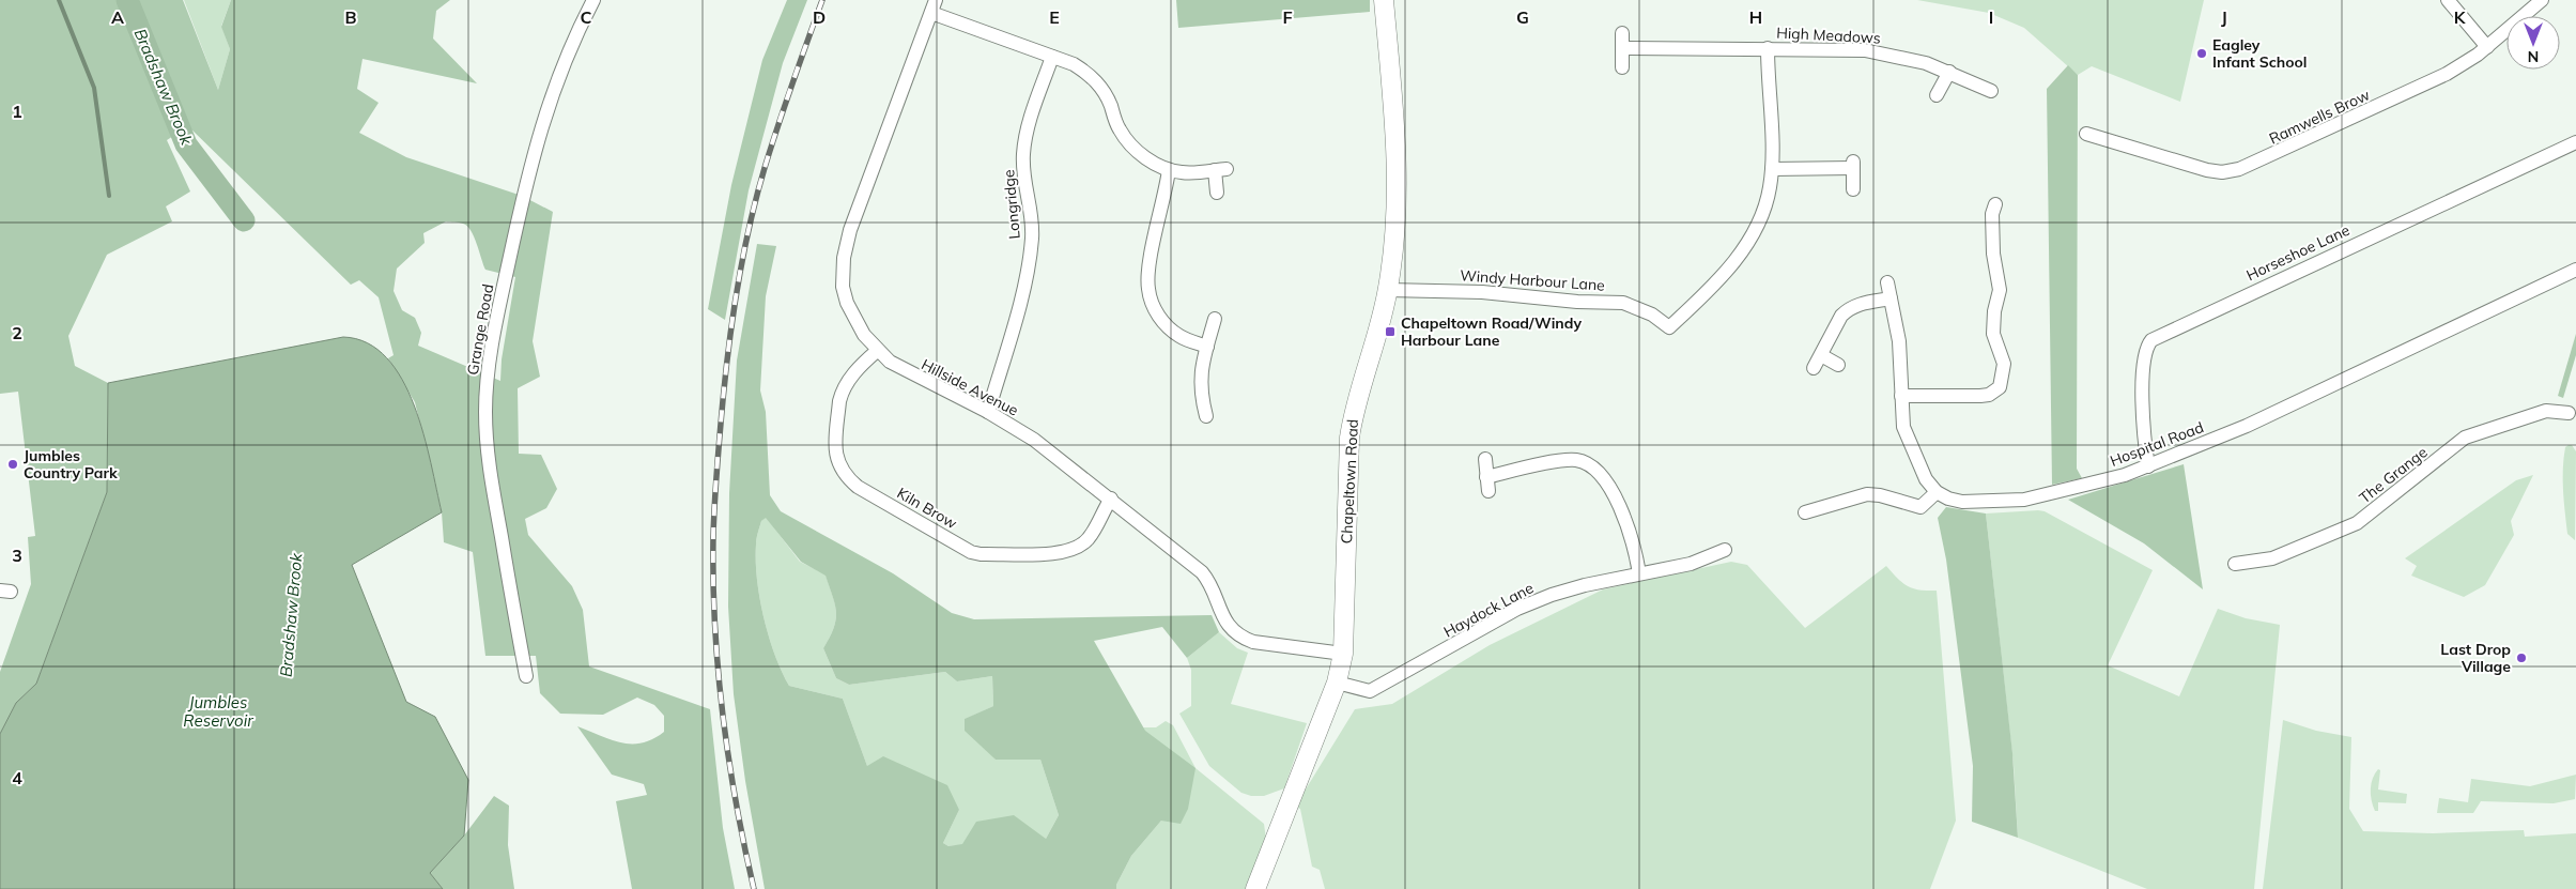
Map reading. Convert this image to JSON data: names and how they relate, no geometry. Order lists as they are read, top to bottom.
{
  "streets": {
    "main road": ["Chapeltown Road"],
    "street": [
      "High Meadows",
      "Ramwells Brow",
      "Longridge",
      "Horseshoe Lane",
      "Windy Harbour Lane",
      "Grange Road",
      "Hillside Avenue",
      "Hospital Road",
      "The Grange",
      "Kiln Brow",
      "Haydock Lane"
    ]
  },
  "crossings": [
    ["High Meadows", "Windy Harbour Lane"],
    ["Longridge", "Hillside Avenue"],
    ["Horseshoe Lane", "Hospital Road"],
    ["Windy Harbour Lane", "Chapeltown Road"],
    ["Hillside Avenue", "Chapeltown Road"],
    ["Hillside Avenue", "Kiln Brow"],
    ["Chapeltown Road", "Haydock Lane"]
  ],
  "water": ["Bradshaw Brook", "Jumbles Reservoir"],
  "places": {
    "other": ["Eagley Infant School", "Jumbles Country Park", "Last Drop Village"],
    "transit": ["Chapeltown Road/Windy Harbour Lane"]
  },
  "north": "bottom",
  "grid": {
    "columns": [
      "A",
      "B",
      "C",
      "D",
      "E",
      "F",
      "G",
      "H",
      "I",
      "J",
      "K"
    ],
    "rows": [
      "1",
      "2",
      "3",
      "4"
    ]
  }
}
